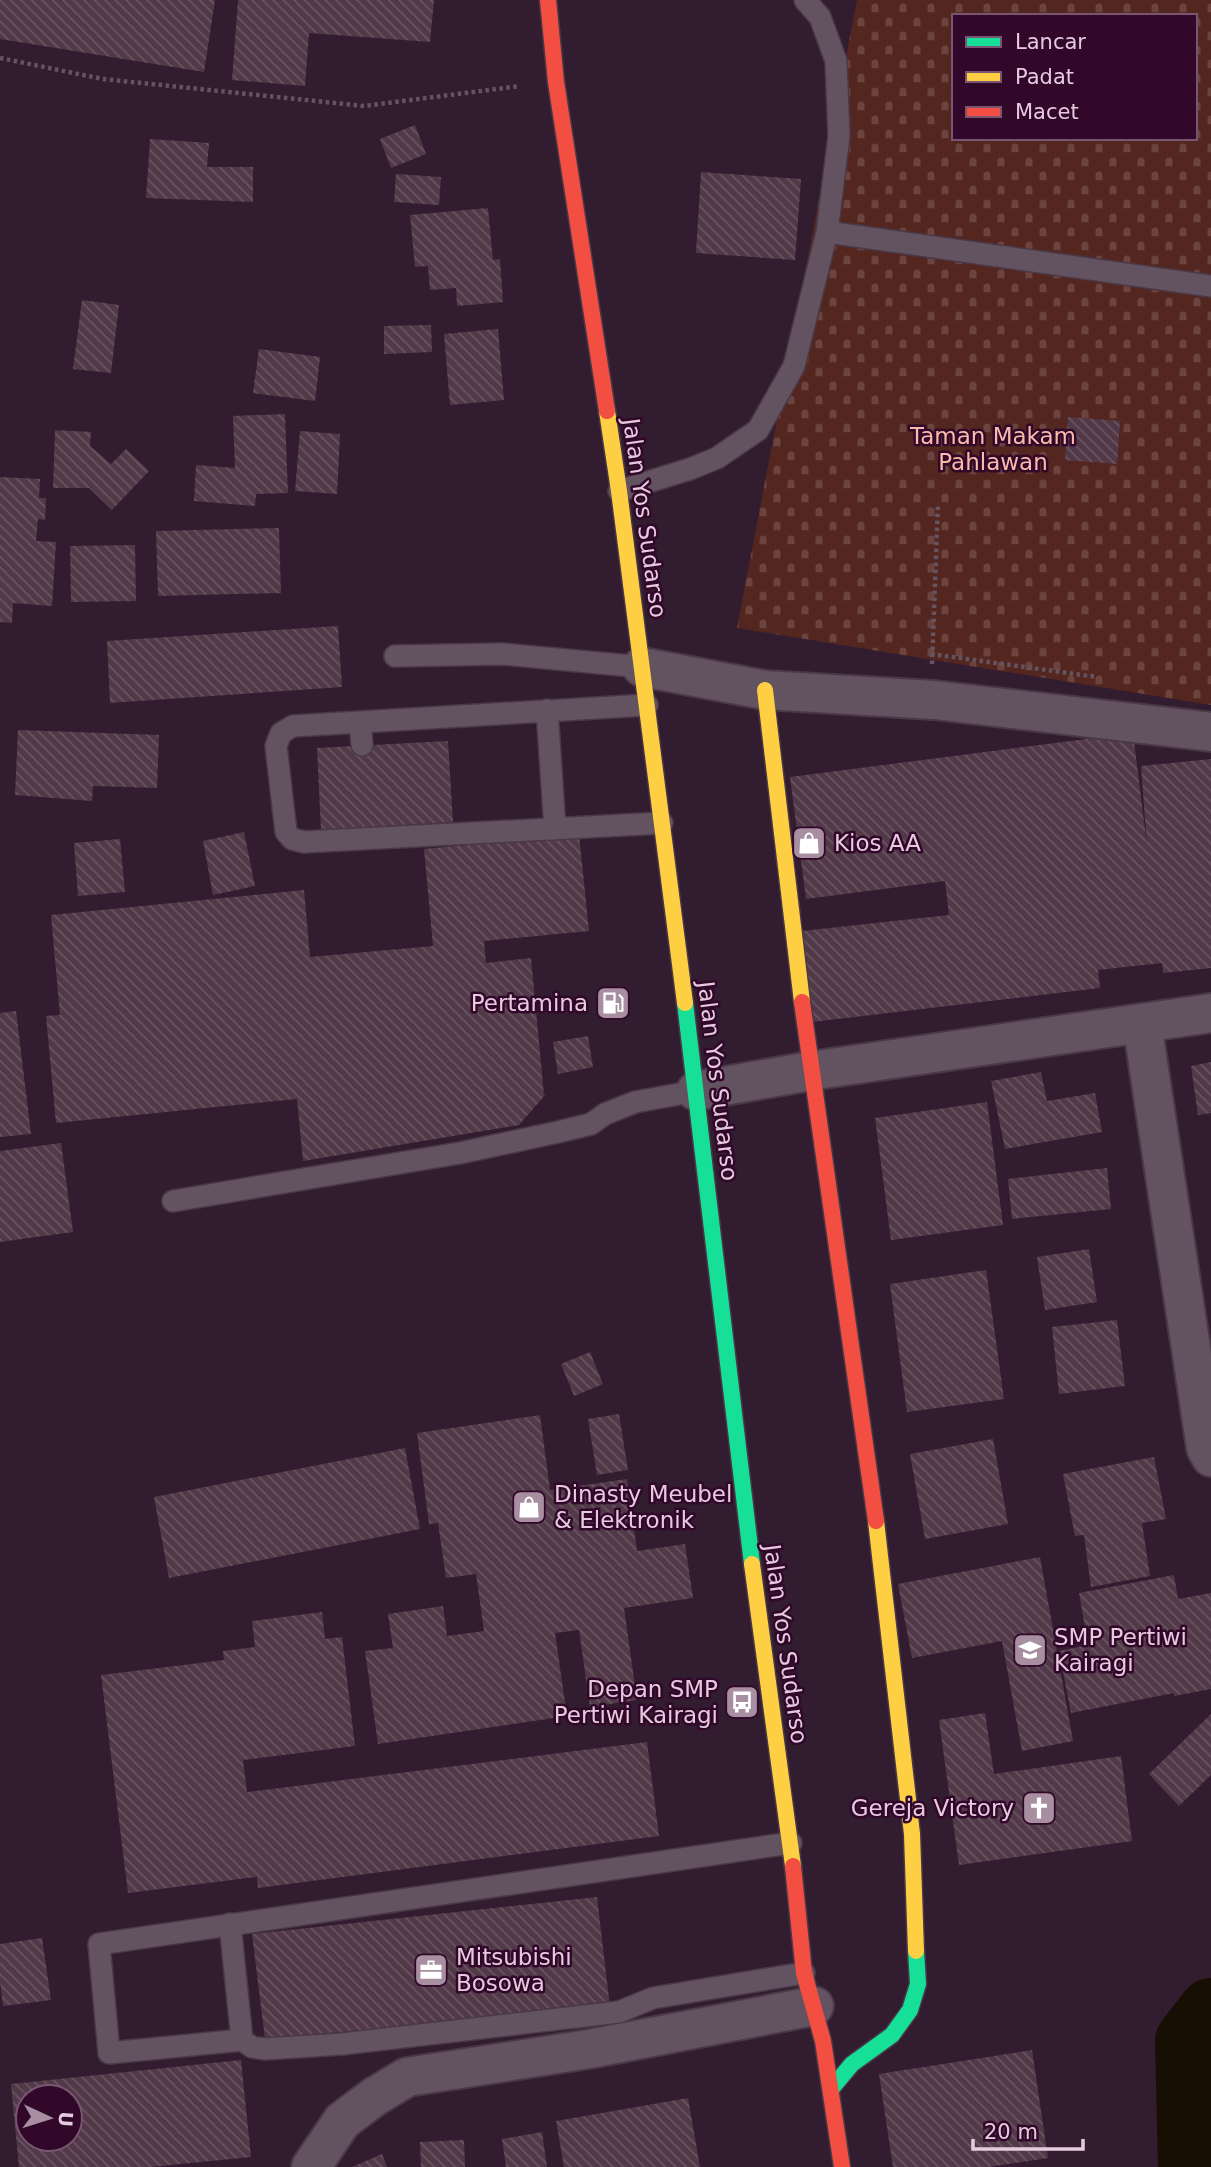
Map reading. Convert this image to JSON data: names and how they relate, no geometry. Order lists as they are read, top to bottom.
{
  "streets": {
    "main road": ["Jalan Yos Sudarso"]
  },
  "parks": ["Taman Makam Pahlawan"],
  "places": {
    "shop": ["Kios AA", "Dinasty Meubel & Elektronik"],
    "fuel station": ["Pertamina"],
    "school or university": ["SMP Pertiwi Kairagi"],
    "bus stop": ["Depan SMP Pertiwi Kairagi"],
    "church": ["Gereja Victory"],
    "office": ["Mitsubishi Bosowa"]
  },
  "legend": ["Lancar", "Padat", "Macet"],
  "scale_bar": "20 m",
  "north": "right"
}
